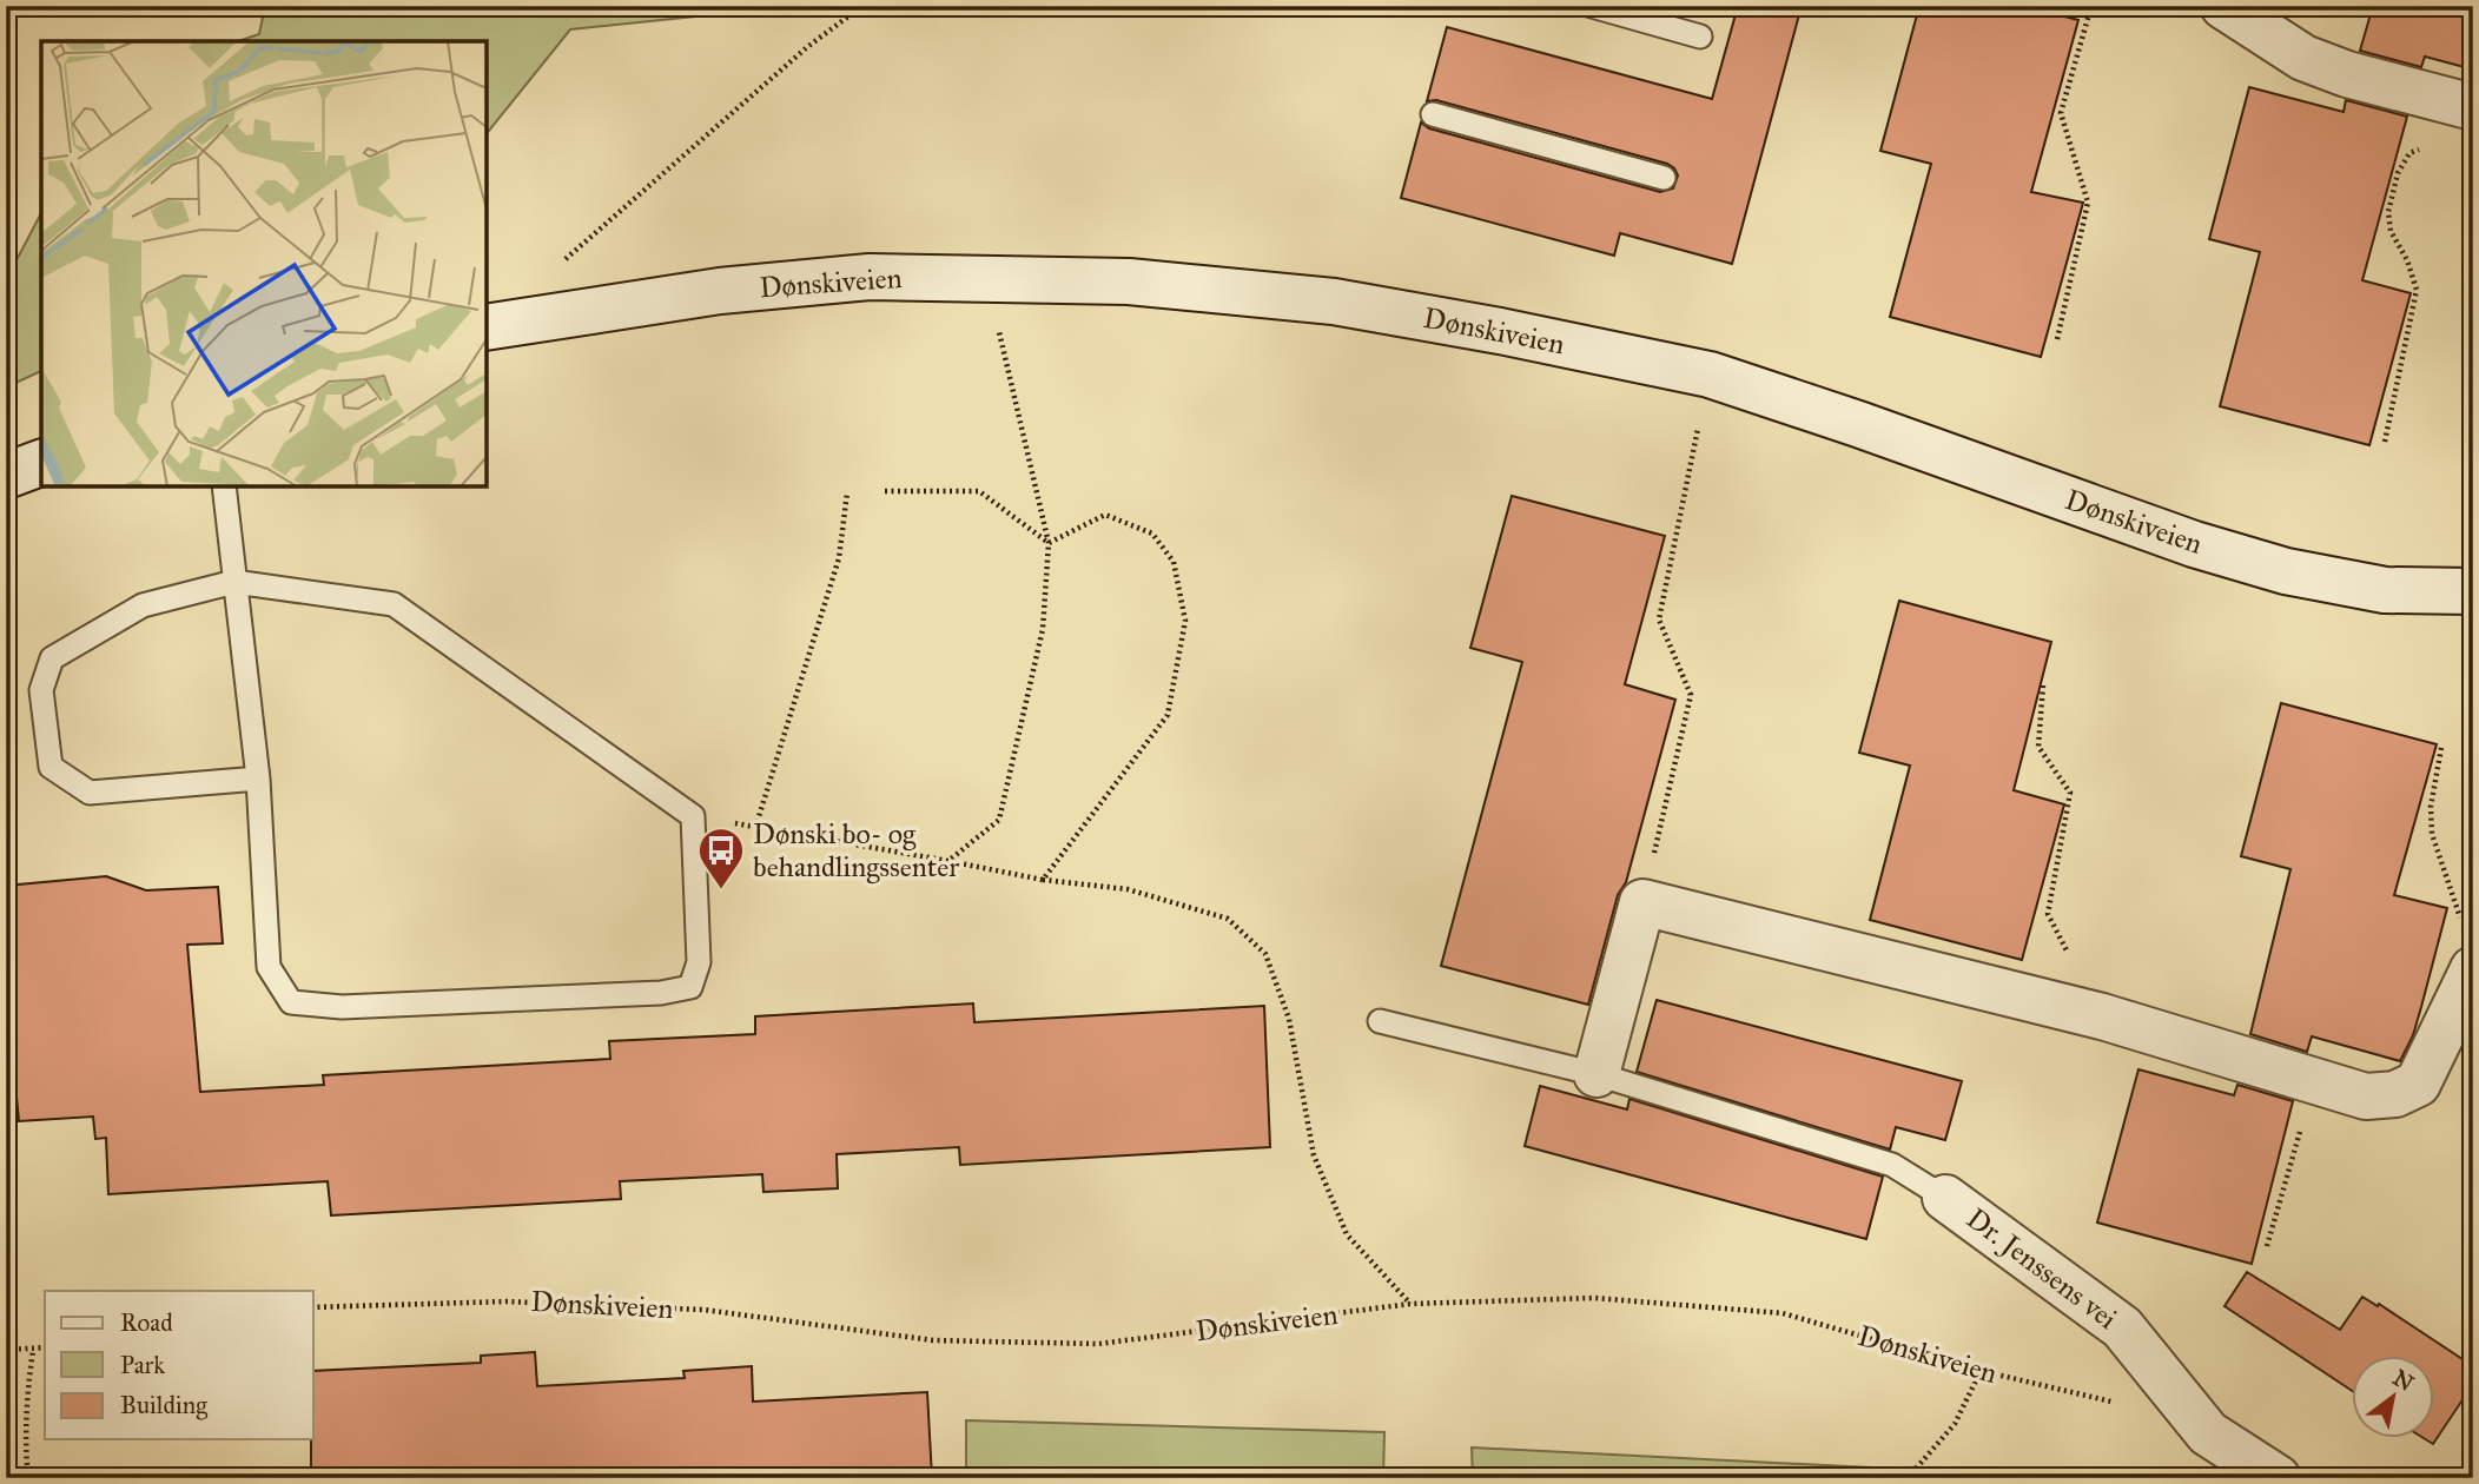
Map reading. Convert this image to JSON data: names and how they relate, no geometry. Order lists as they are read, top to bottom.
{
  "streets": {
    "street": ["Dønskiveien", "Dr. Jenssens vei"]
  },
  "places": {
    "bus stop": ["Dønski bo- og behandlingssenter"]
  },
  "legend": ["Road", "Park", "Building"],
  "north": "top right"
}
